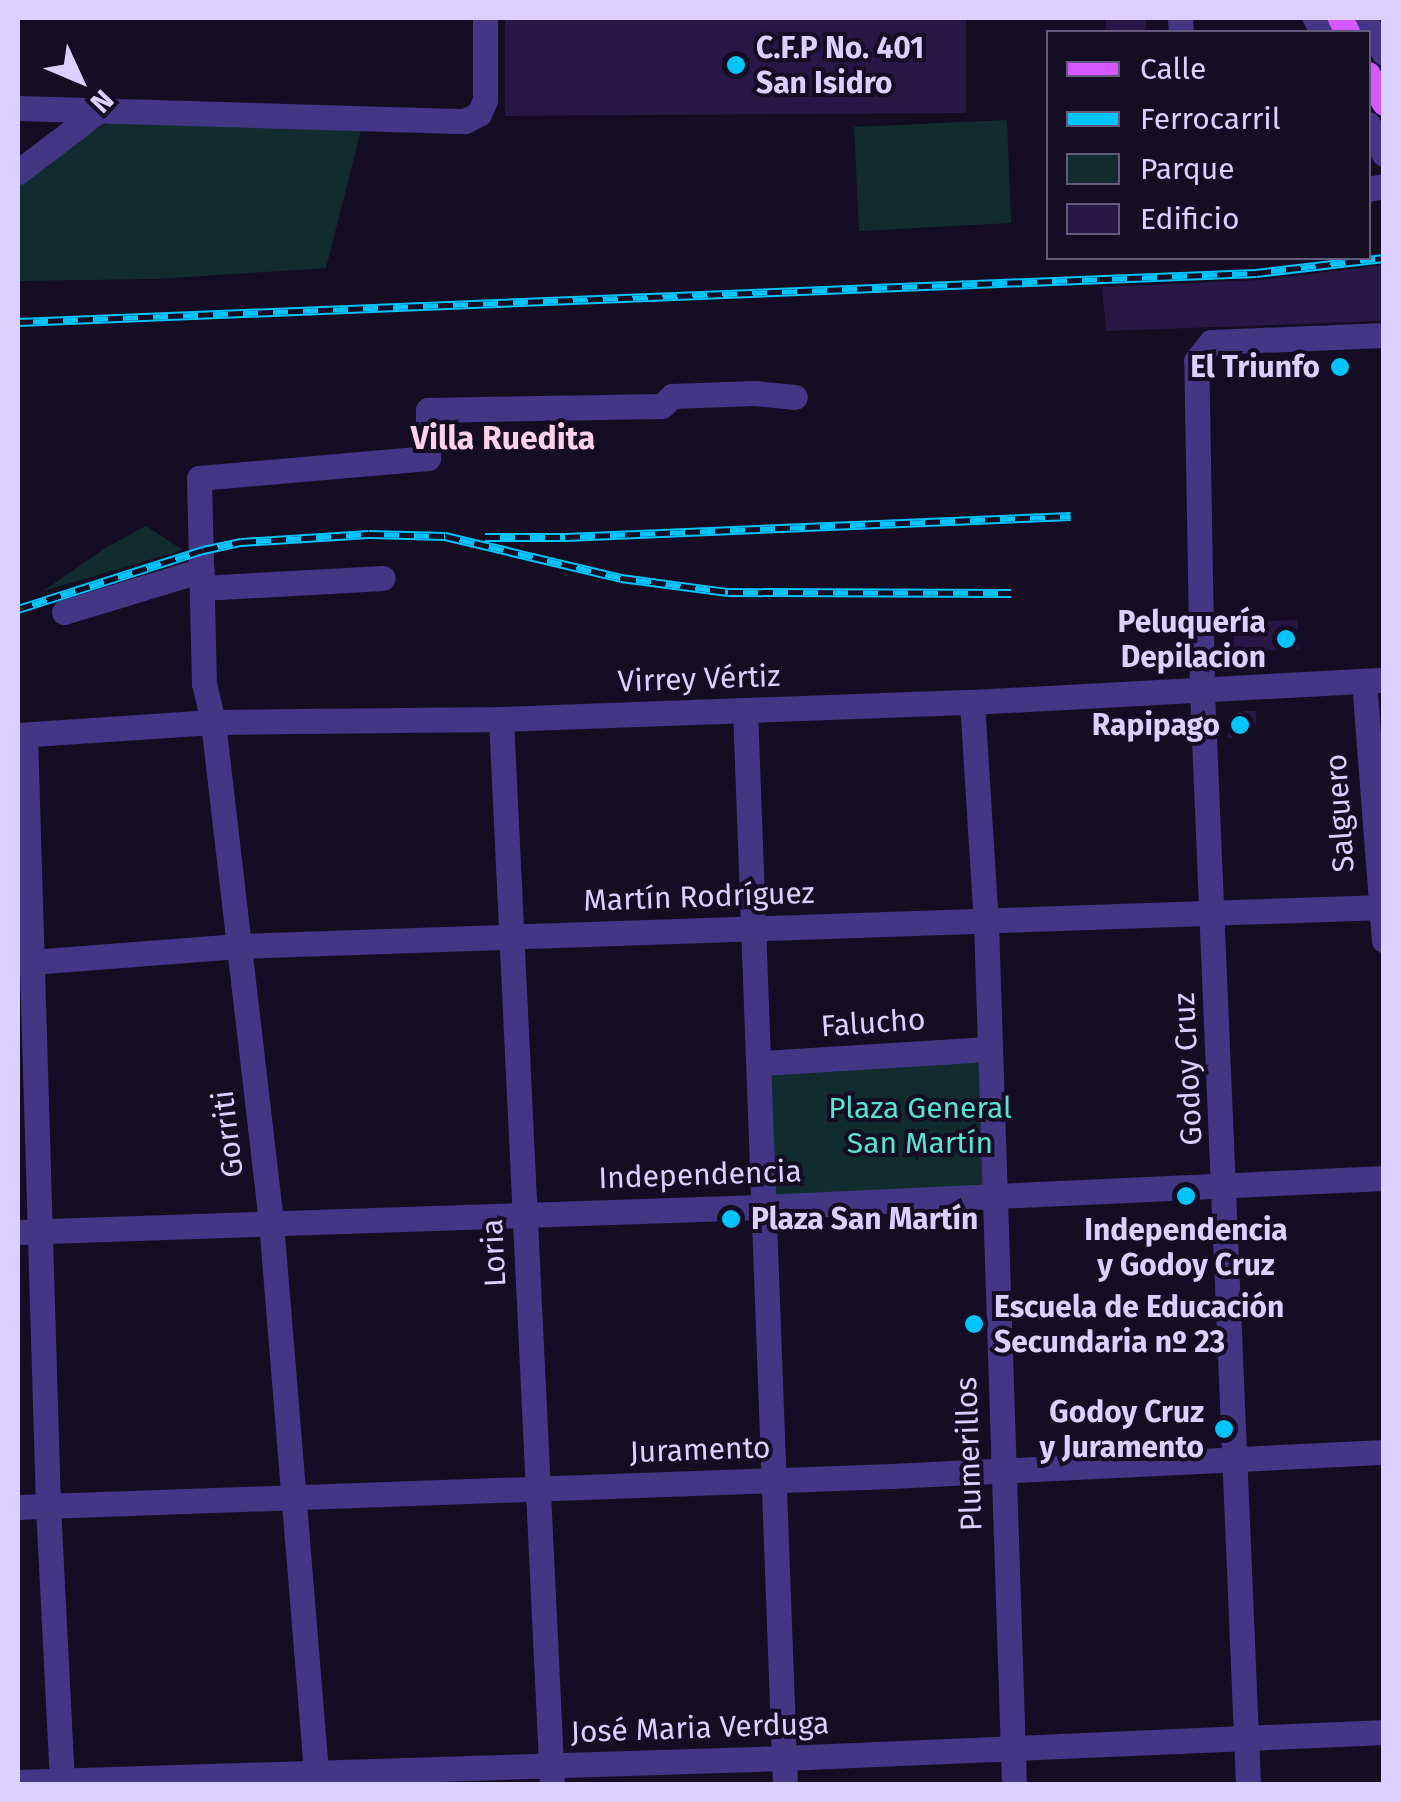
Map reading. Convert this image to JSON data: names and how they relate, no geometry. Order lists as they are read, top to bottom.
{
  "streets": {
    "street": [
      "Virrey Vértiz",
      "Salguero",
      "Martín Rodríguez",
      "Falucho",
      "Godoy Cruz",
      "Gorriti",
      "Independencia",
      "Loria",
      "Juramento",
      "Plumerillos",
      "José Maria Verduga"
    ]
  },
  "crossings": [
    ["Virrey Vértiz", "Salguero"],
    ["Virrey Vértiz", "Godoy Cruz"],
    ["Virrey Vértiz", "Gorriti"],
    ["Virrey Vértiz", "Loria"],
    ["Virrey Vértiz", "Plumerillos"],
    ["Salguero", "Martín Rodríguez"],
    ["Martín Rodríguez", "Godoy Cruz"],
    ["Martín Rodríguez", "Gorriti"],
    ["Martín Rodríguez", "Loria"],
    ["Martín Rodríguez", "Plumerillos"],
    ["Falucho", "Plumerillos"],
    ["Godoy Cruz", "Independencia"],
    ["Godoy Cruz", "Juramento"],
    ["Godoy Cruz", "José Maria Verduga"],
    ["Gorriti", "Independencia"],
    ["Gorriti", "Juramento"],
    ["Gorriti", "José Maria Verduga"],
    ["Independencia", "Loria"],
    ["Independencia", "Plumerillos"],
    ["Loria", "Juramento"],
    ["Loria", "José Maria Verduga"],
    ["Juramento", "Plumerillos"],
    ["Plumerillos", "José Maria Verduga"]
  ],
  "districts": ["Villa Ruedita"],
  "parks": ["Plaza General San Martín"],
  "places": [
    "C.F.P No. 401 San Isidro",
    "El Triunfo",
    "Peluquería Depilacion",
    "Rapipago",
    "Independencia y Godoy Cruz",
    "Plaza San Martín",
    "Escuela de Educación Secundaria nº 23",
    "Godoy Cruz y Juramento"
  ],
  "legend": [
    "Calle",
    "Ferrocarril",
    "Parque",
    "Edificio"
  ],
  "north": "bottom right"
}
